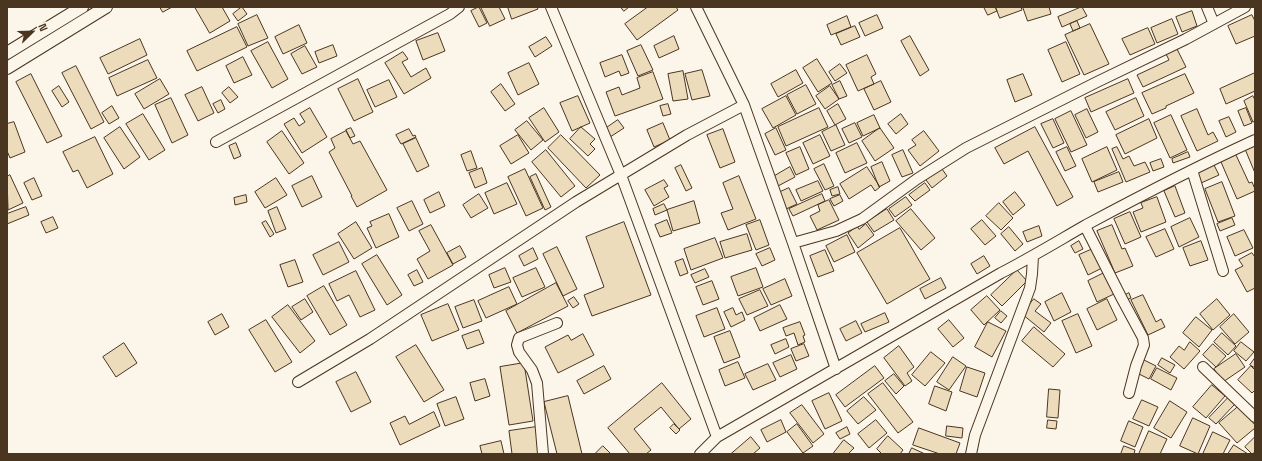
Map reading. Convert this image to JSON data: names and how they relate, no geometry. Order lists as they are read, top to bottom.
{
  "north": "top right"
}
